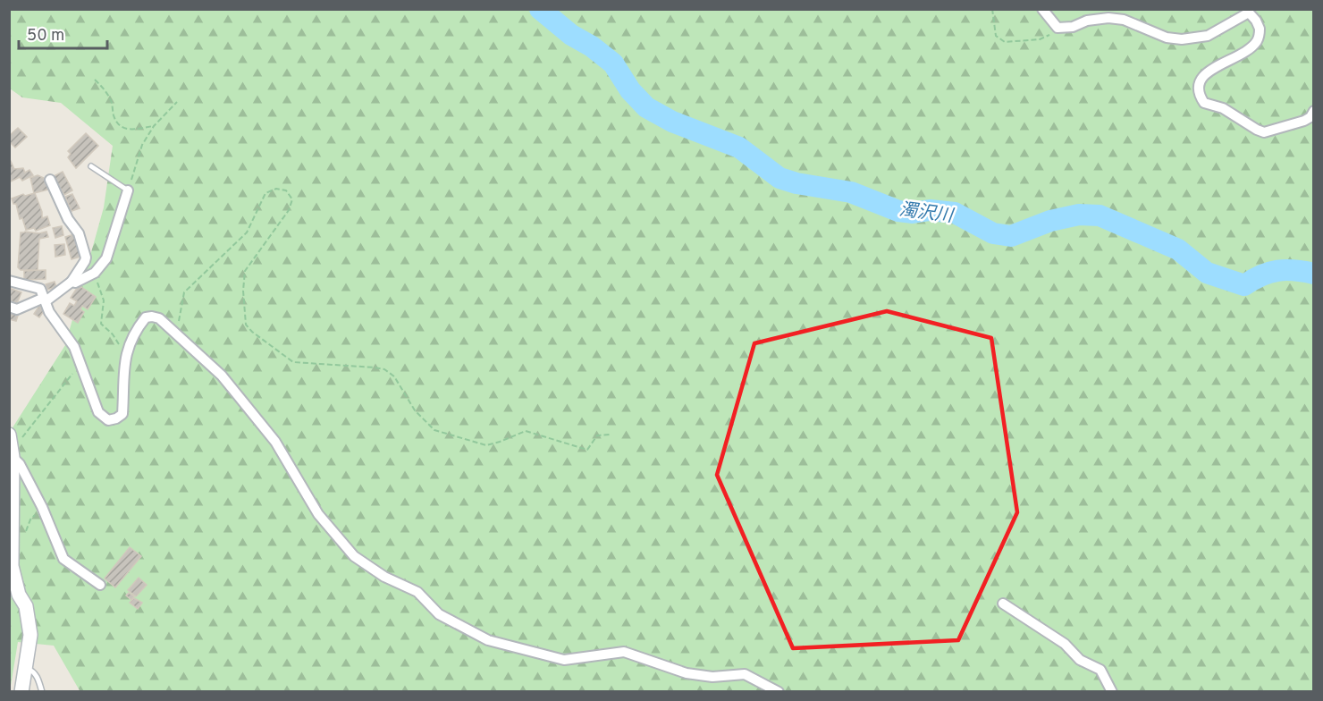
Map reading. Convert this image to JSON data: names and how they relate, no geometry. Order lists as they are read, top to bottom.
{
  "water": ["濁沢川"],
  "scale_bar": "50 m"
}
